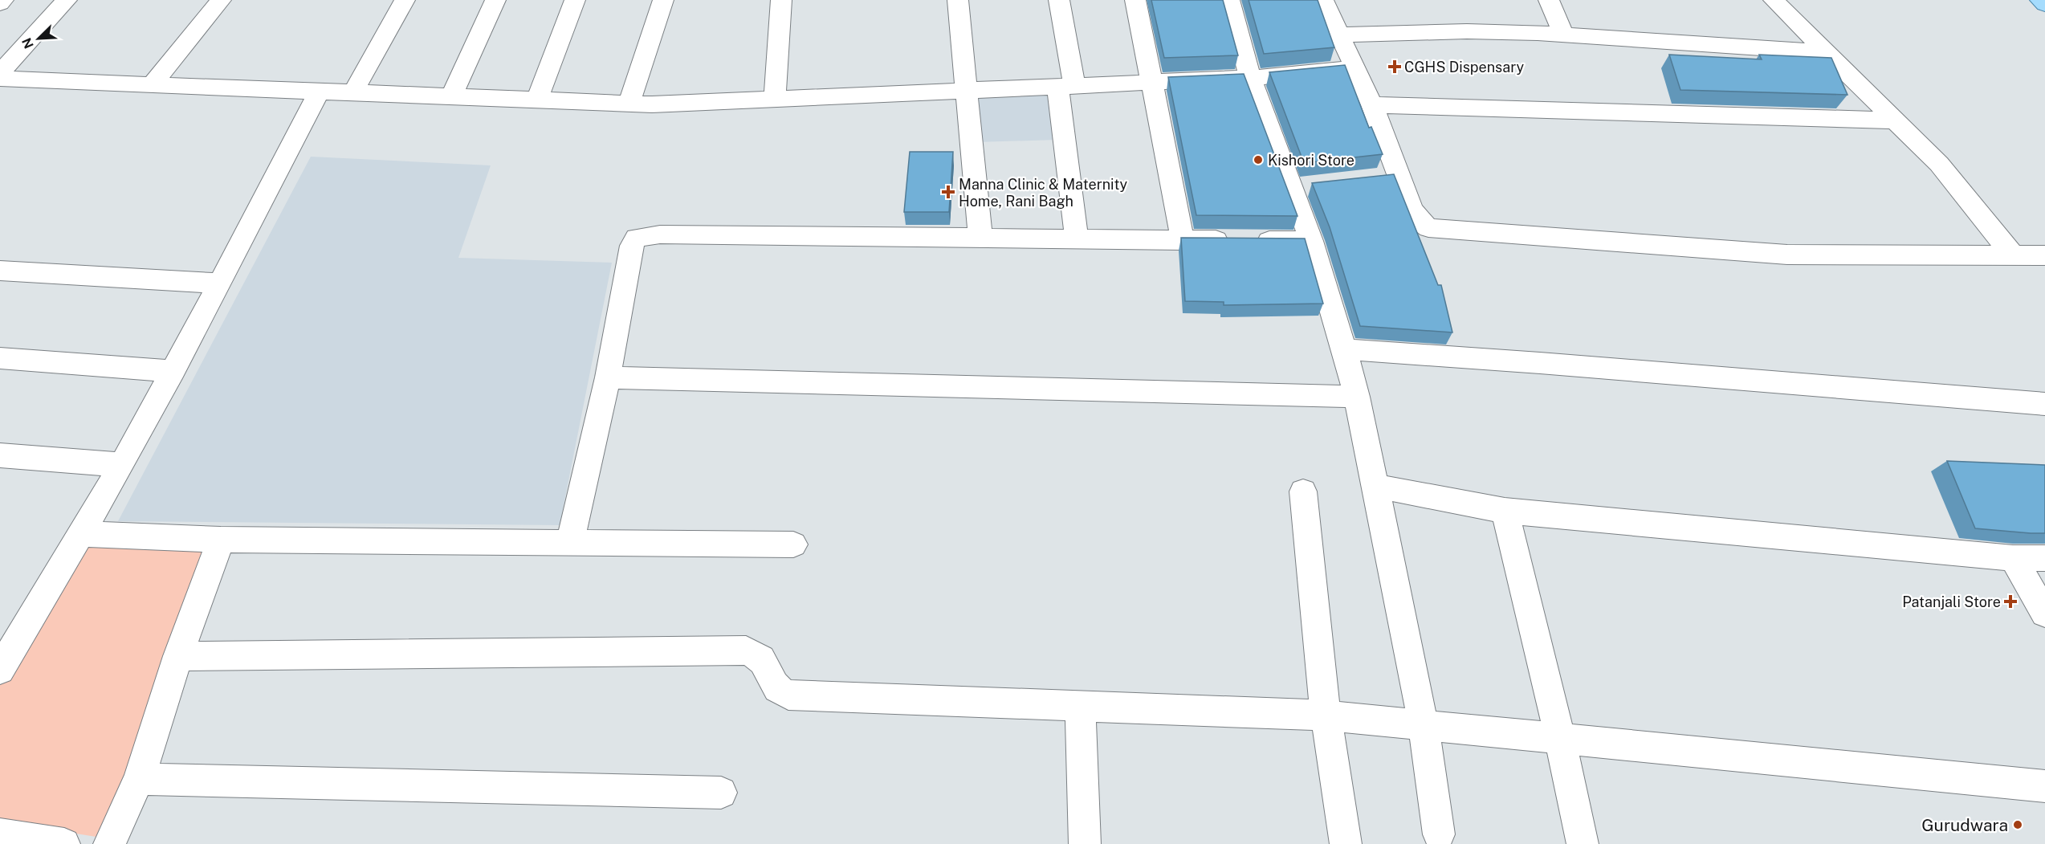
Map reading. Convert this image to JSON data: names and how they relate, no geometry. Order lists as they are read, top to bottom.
{
  "places": {
    "health": ["CGHS Dispensary", "Manna Clinic & Maternity Home, Rani Bagh", "Patanjali Store"],
    "other": ["Kishori Store", "Gurudwara"]
  },
  "north": "bottom left"
}
